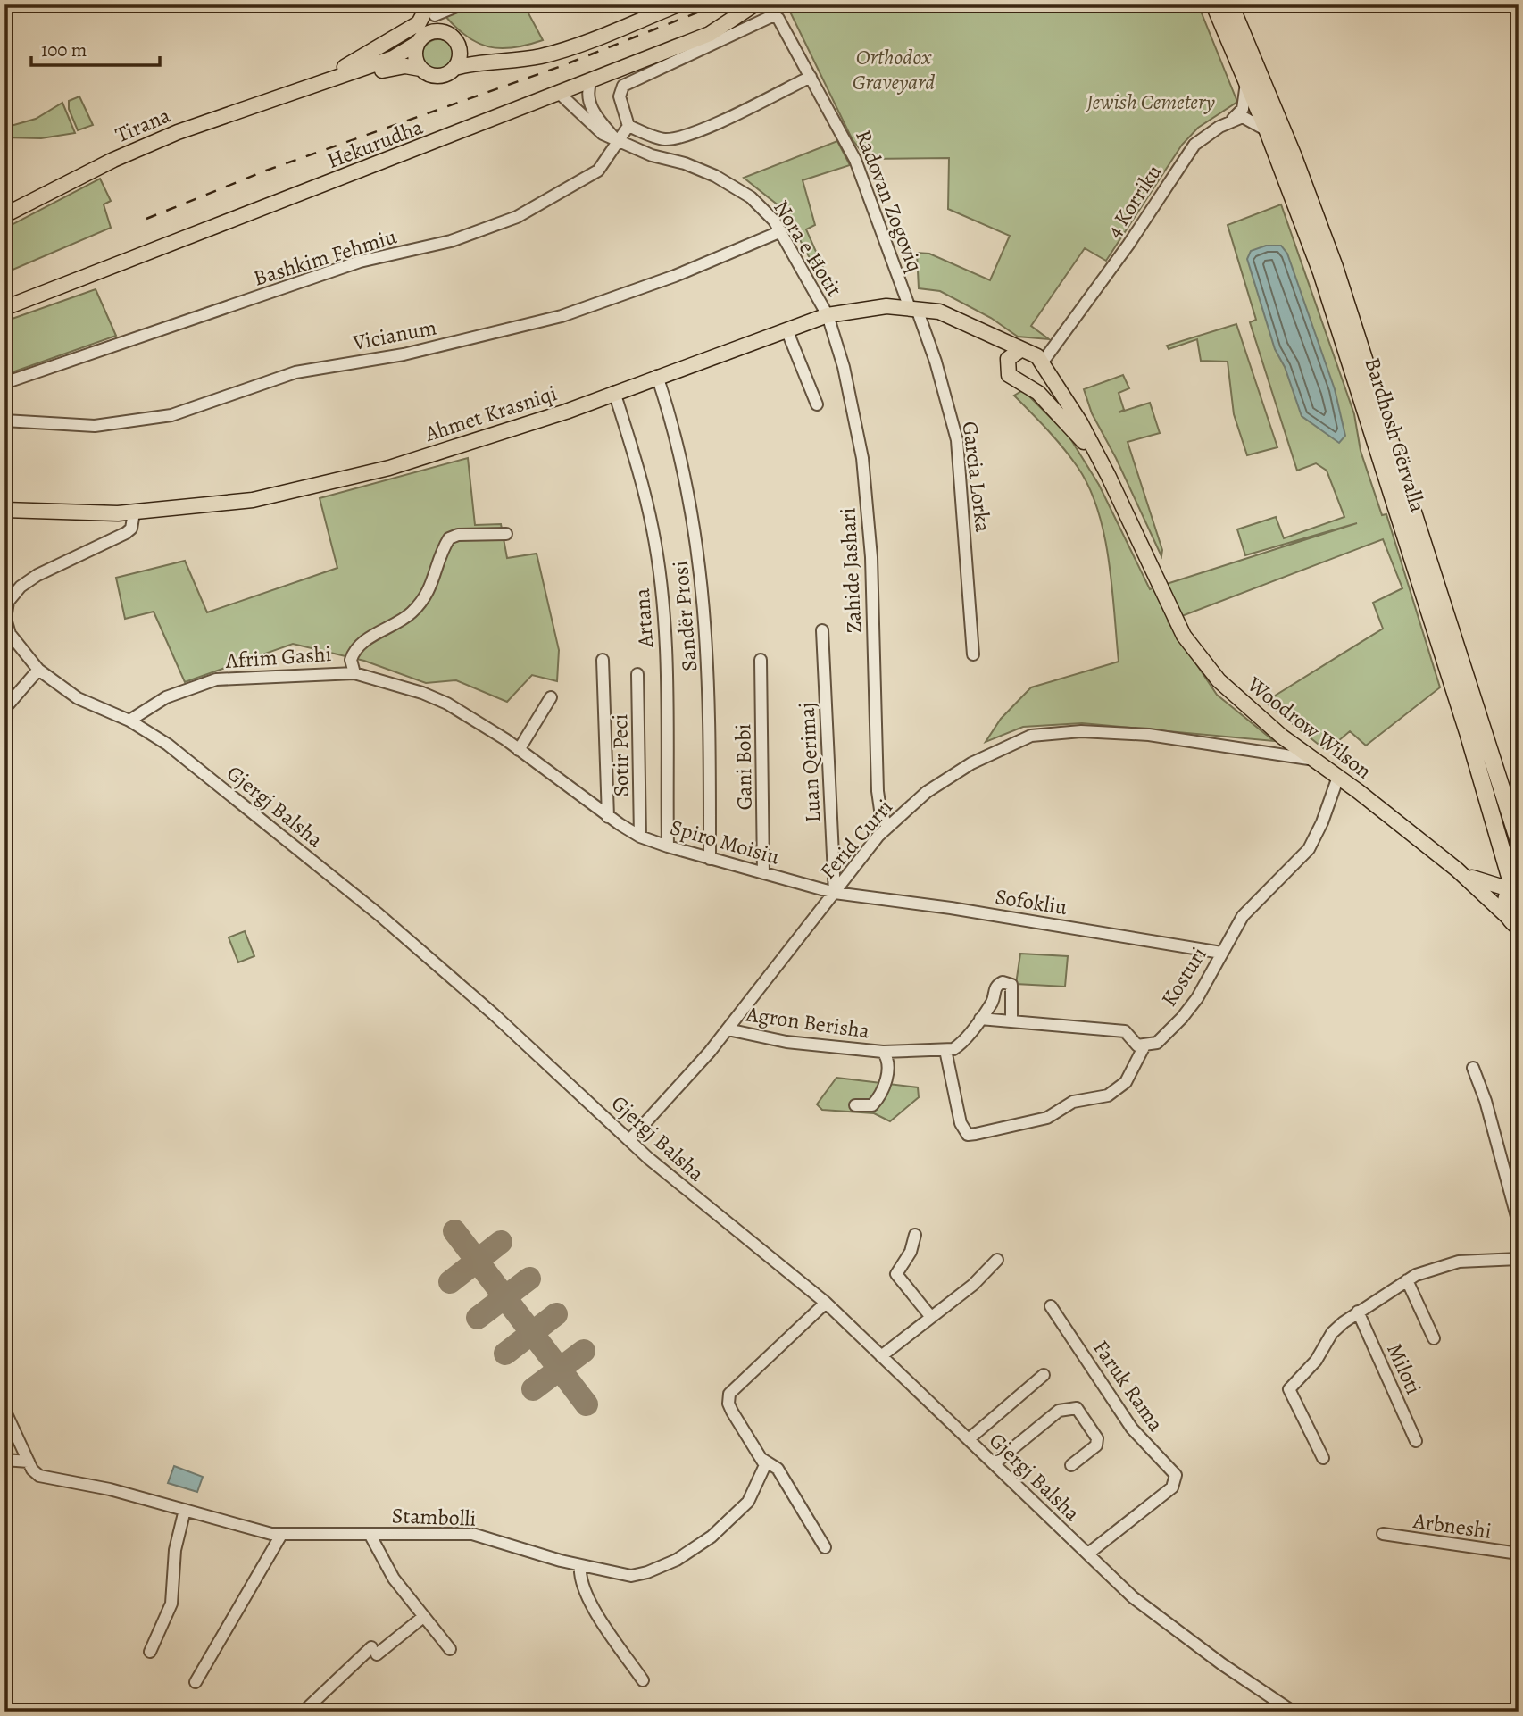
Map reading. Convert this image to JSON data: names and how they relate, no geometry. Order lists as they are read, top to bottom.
{
  "streets": {
    "highway": ["Bardhosh Gërvalla"],
    "main road": [
      "Tirana",
      "Hekurudha",
      "Ahmet Krasniqi",
      "Woodrow Wilson"
    ],
    "street": [
      "Radovan Zogoviq",
      "4 Korriku",
      "Nora e Hotit",
      "Bashkim Fehmiu",
      "Vicianum",
      "Garcia Lorka",
      "Zahide Jashari",
      "Sandër Prosi",
      "Artana",
      "Afrim Gashi",
      "Sotir Peci",
      "Luan Qerimaj",
      "Gani Bobi",
      "Gjergj Balsha",
      "Ferid Curri",
      "Spiro Moisiu",
      "Sofokliu",
      "Kosturi",
      "Agron Berisha",
      "Miloti",
      "Faruk Rama",
      "Stambolli",
      "Arbneshi"
    ]
  },
  "crossings": [
    ["Hekurudha", "Nora e Hotit"],
    ["Radovan Zogoviq", "Bashkim Fehmiu"],
    ["Radovan Zogoviq", "Ahmet Krasniqi"],
    ["Radovan Zogoviq", "Garcia Lorka"],
    ["4 Korriku", "Ahmet Krasniqi"],
    ["Nora e Hotit", "Bashkim Fehmiu"],
    ["Nora e Hotit", "Vicianum"],
    ["Nora e Hotit", "Ahmet Krasniqi"],
    ["Nora e Hotit", "Zahide Jashari"],
    ["Ahmet Krasniqi", "Garcia Lorka"],
    ["Ahmet Krasniqi", "Zahide Jashari"],
    ["Ahmet Krasniqi", "Sandër Prosi"],
    ["Ahmet Krasniqi", "Artana"],
    ["Ahmet Krasniqi", "Woodrow Wilson"],
    ["Ahmet Krasniqi", "Gjergj Balsha"],
    ["Zahide Jashari", "Ferid Curri"],
    ["Sandër Prosi", "Spiro Moisiu"],
    ["Artana", "Spiro Moisiu"],
    ["Afrim Gashi", "Gjergj Balsha"],
    ["Afrim Gashi", "Spiro Moisiu"],
    ["Woodrow Wilson", "Ferid Curri"],
    ["Woodrow Wilson", "Kosturi"],
    ["Sotir Peci", "Spiro Moisiu"],
    ["Luan Qerimaj", "Ferid Curri"],
    ["Luan Qerimaj", "Spiro Moisiu"],
    ["Luan Qerimaj", "Sofokliu"],
    ["Gani Bobi", "Spiro Moisiu"],
    ["Gjergj Balsha", "Ferid Curri"],
    ["Gjergj Balsha", "Faruk Rama"],
    ["Ferid Curri", "Spiro Moisiu"],
    ["Ferid Curri", "Sofokliu"],
    ["Ferid Curri", "Agron Berisha"],
    ["Spiro Moisiu", "Sofokliu"],
    ["Sofokliu", "Kosturi"]
  ],
  "parks": ["Orthodox Graveyard", "Jewish Cemetery"],
  "scale_bar": "100 m"
}
